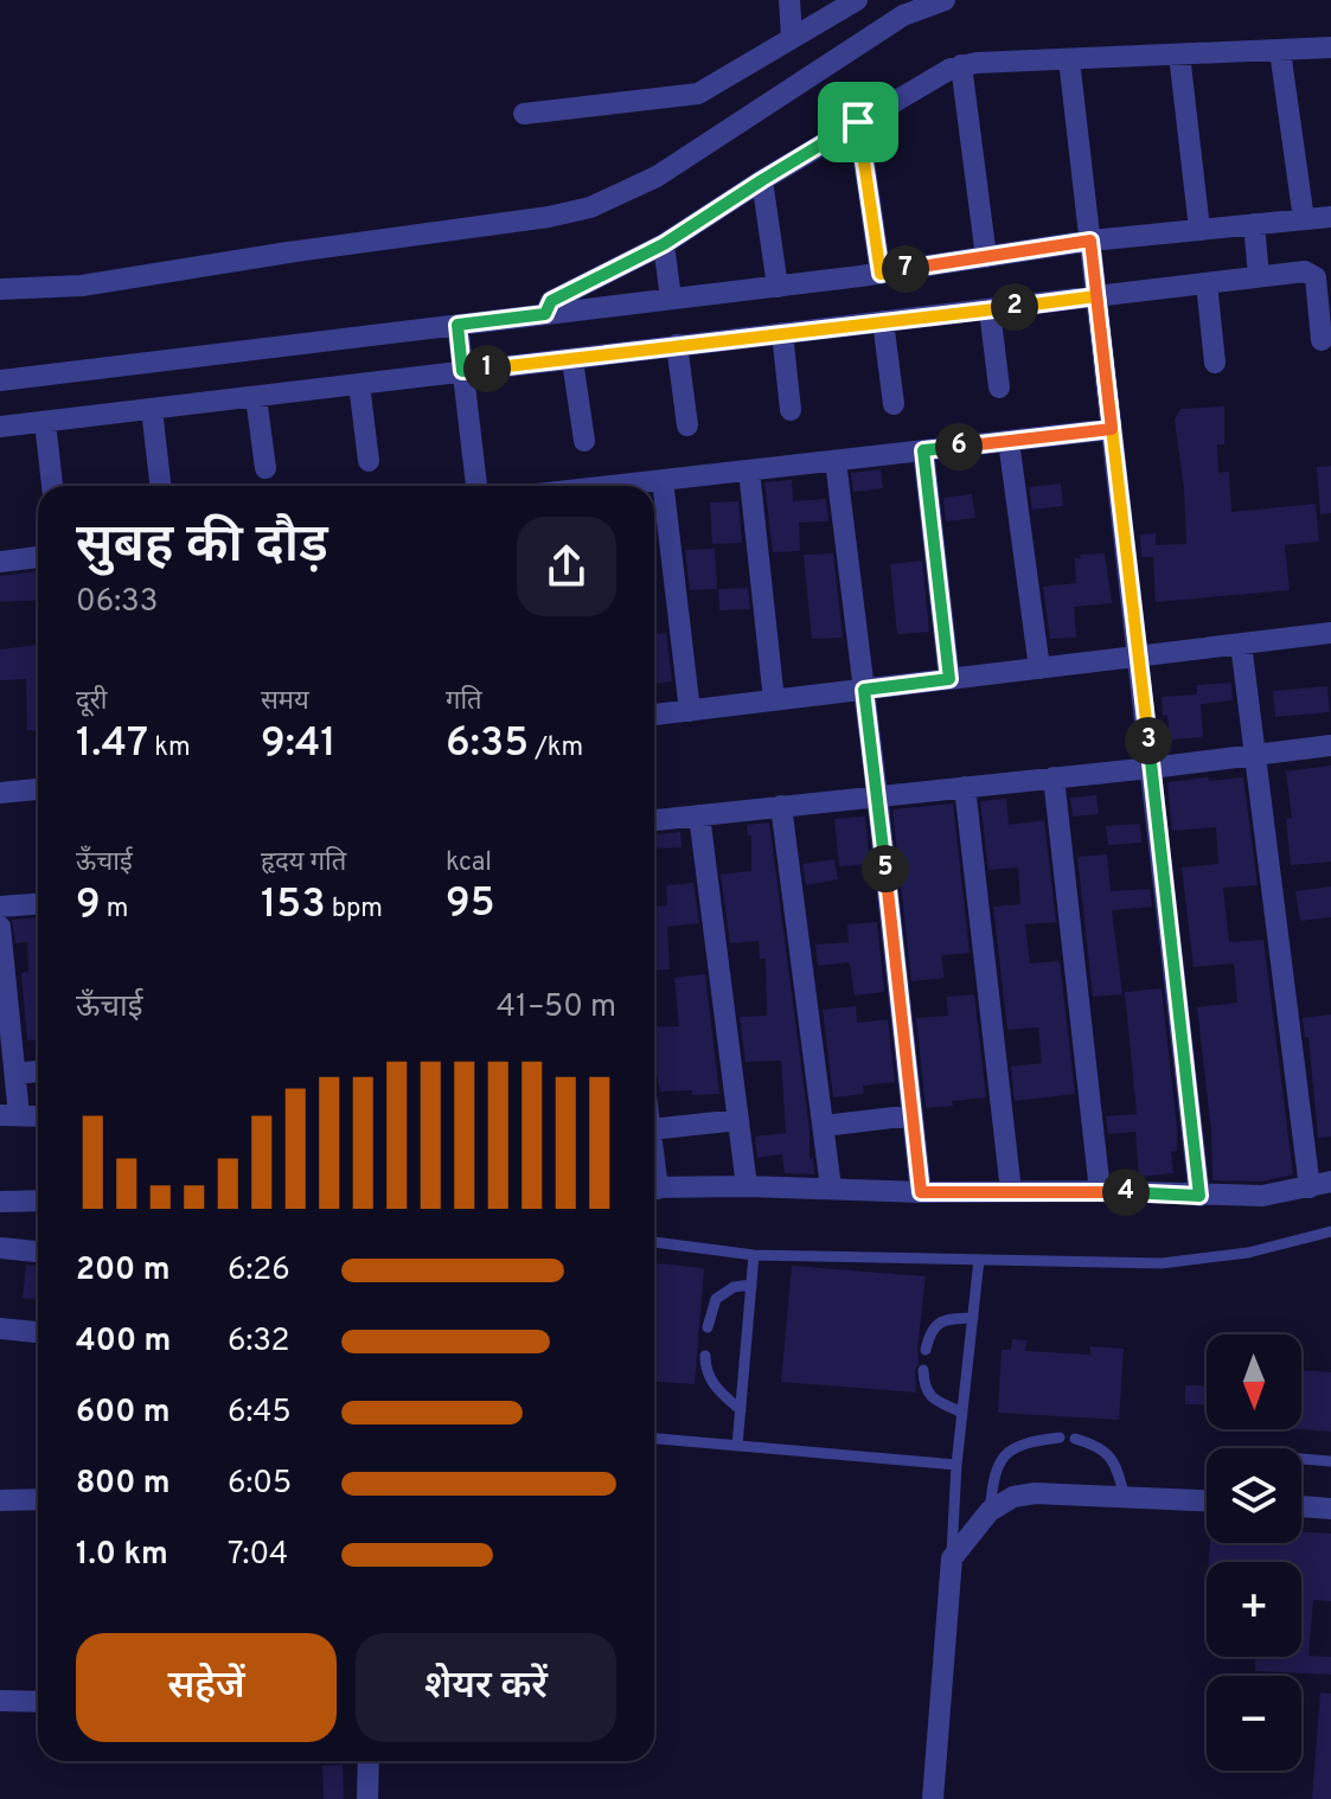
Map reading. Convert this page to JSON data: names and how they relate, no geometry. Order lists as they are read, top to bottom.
{
  "north": "bottom",
  "page": {
    "pins": [
      "7",
      "2",
      "1",
      "6",
      "3",
      "5",
      "4"
    ],
    "heading": ["सुबह की दौड़", "06:33"],
    "stats": [
      ["दूरी", "1.47 km"],
      ["समय", "9:41"],
      ["गति", "6:35 /km"],
      ["ऊँचाई", "9 m"],
      ["हृदय गति", "153 bpm"],
      ["kcal", "95"]
    ],
    "chart": ["ऊँचाई", "41–50 m"],
    "list": [
      {
        "name": "200 m",
        "note": "6:26"
      },
      {
        "name": "400 m",
        "note": "6:32"
      },
      {
        "name": "600 m",
        "note": "6:45"
      },
      {
        "name": "800 m",
        "note": "6:05"
      },
      {
        "name": "1.0 km",
        "note": "7:04"
      }
    ],
    "map_buttons": ["+", "−"],
    "buttons": ["सहेजें", "शेयर करें"]
  }
}
